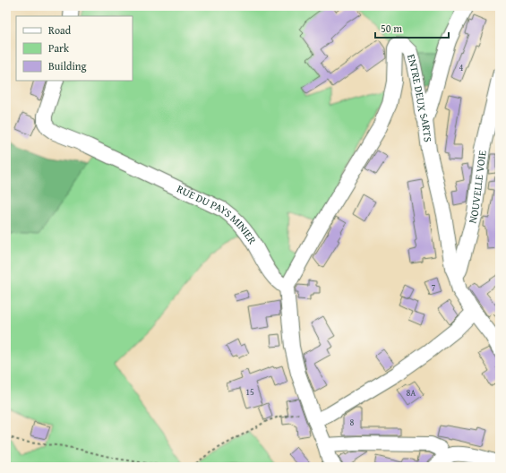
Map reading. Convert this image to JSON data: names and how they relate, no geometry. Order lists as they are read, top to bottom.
{
  "streets": {
    "street": ["ENTRE DEUX SARTS", "NOUVELLE VOIE", "RUE DU PAYS MINIER"]
  },
  "crossings": [
    ["ENTRE DEUX SARTS", "NOUVELLE VOIE"],
    ["ENTRE DEUX SARTS", "RUE DU PAYS MINIER"]
  ],
  "house_numbers": [
    "4",
    "7",
    "15",
    "8A",
    "8"
  ],
  "legend": ["Road", "Park", "Building"],
  "scale_bar": "50 m"
}
